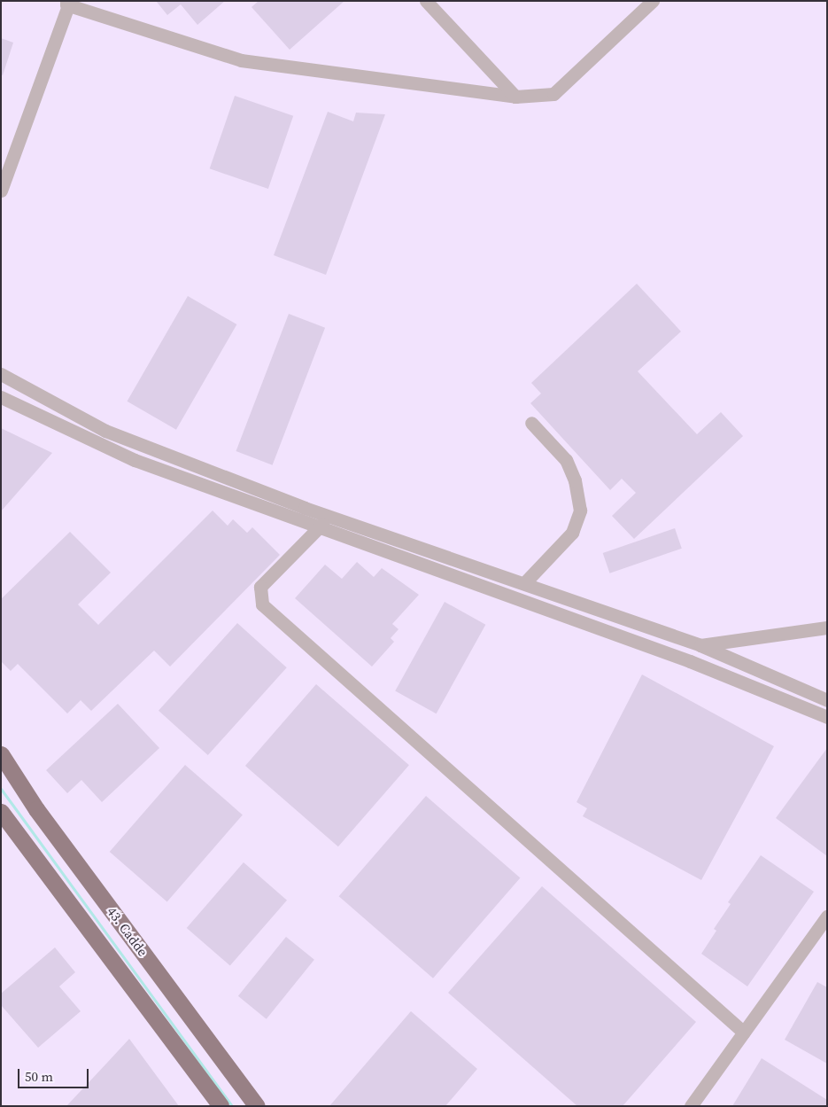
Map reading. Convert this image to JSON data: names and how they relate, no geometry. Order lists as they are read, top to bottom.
{
  "streets": {
    "main road": ["43. Cadde"]
  },
  "scale_bar": "50 m"
}
